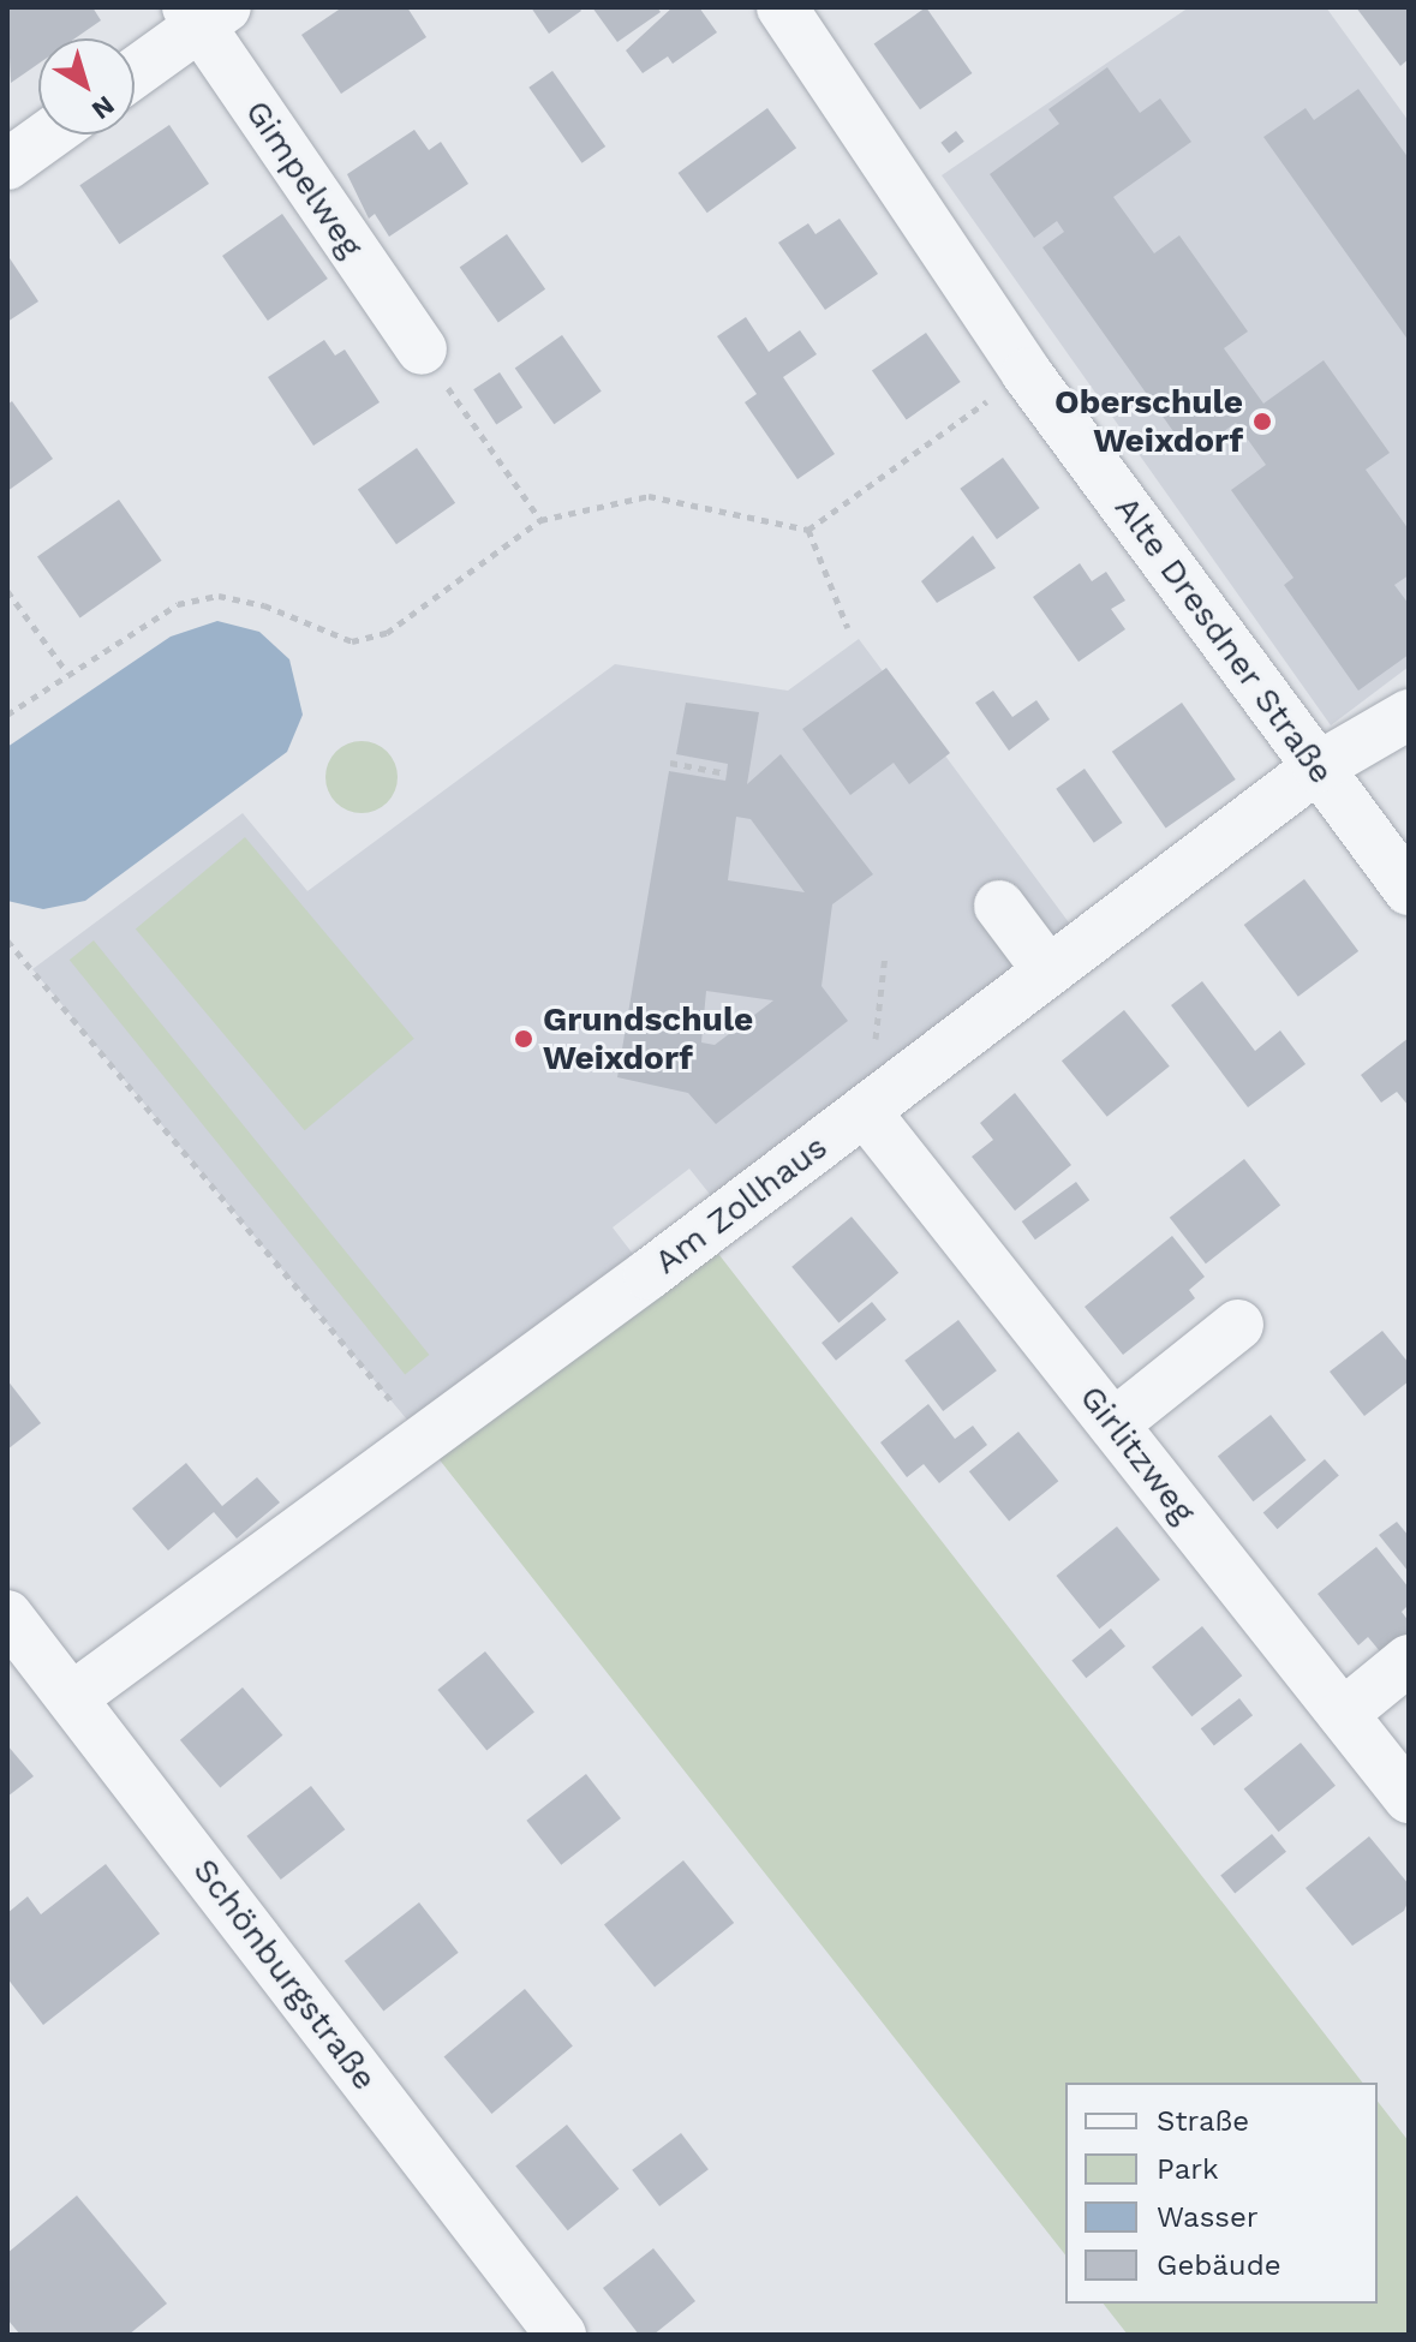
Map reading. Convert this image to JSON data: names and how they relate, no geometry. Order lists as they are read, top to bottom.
{
  "streets": {
    "street": [
      "Gimpelweg",
      "Alte Dresdner Straße",
      "Am Zollhaus",
      "Girlitzweg",
      "Schönburgstraße"
    ]
  },
  "crossings": [
    ["Alte Dresdner Straße", "Am Zollhaus"],
    ["Am Zollhaus", "Girlitzweg"],
    ["Am Zollhaus", "Schönburgstraße"]
  ],
  "places": ["Oberschule Weixdorf", "Grundschule Weixdorf"],
  "legend": [
    "Straße",
    "Park",
    "Wasser",
    "Gebäude"
  ],
  "north": "bottom right"
}
